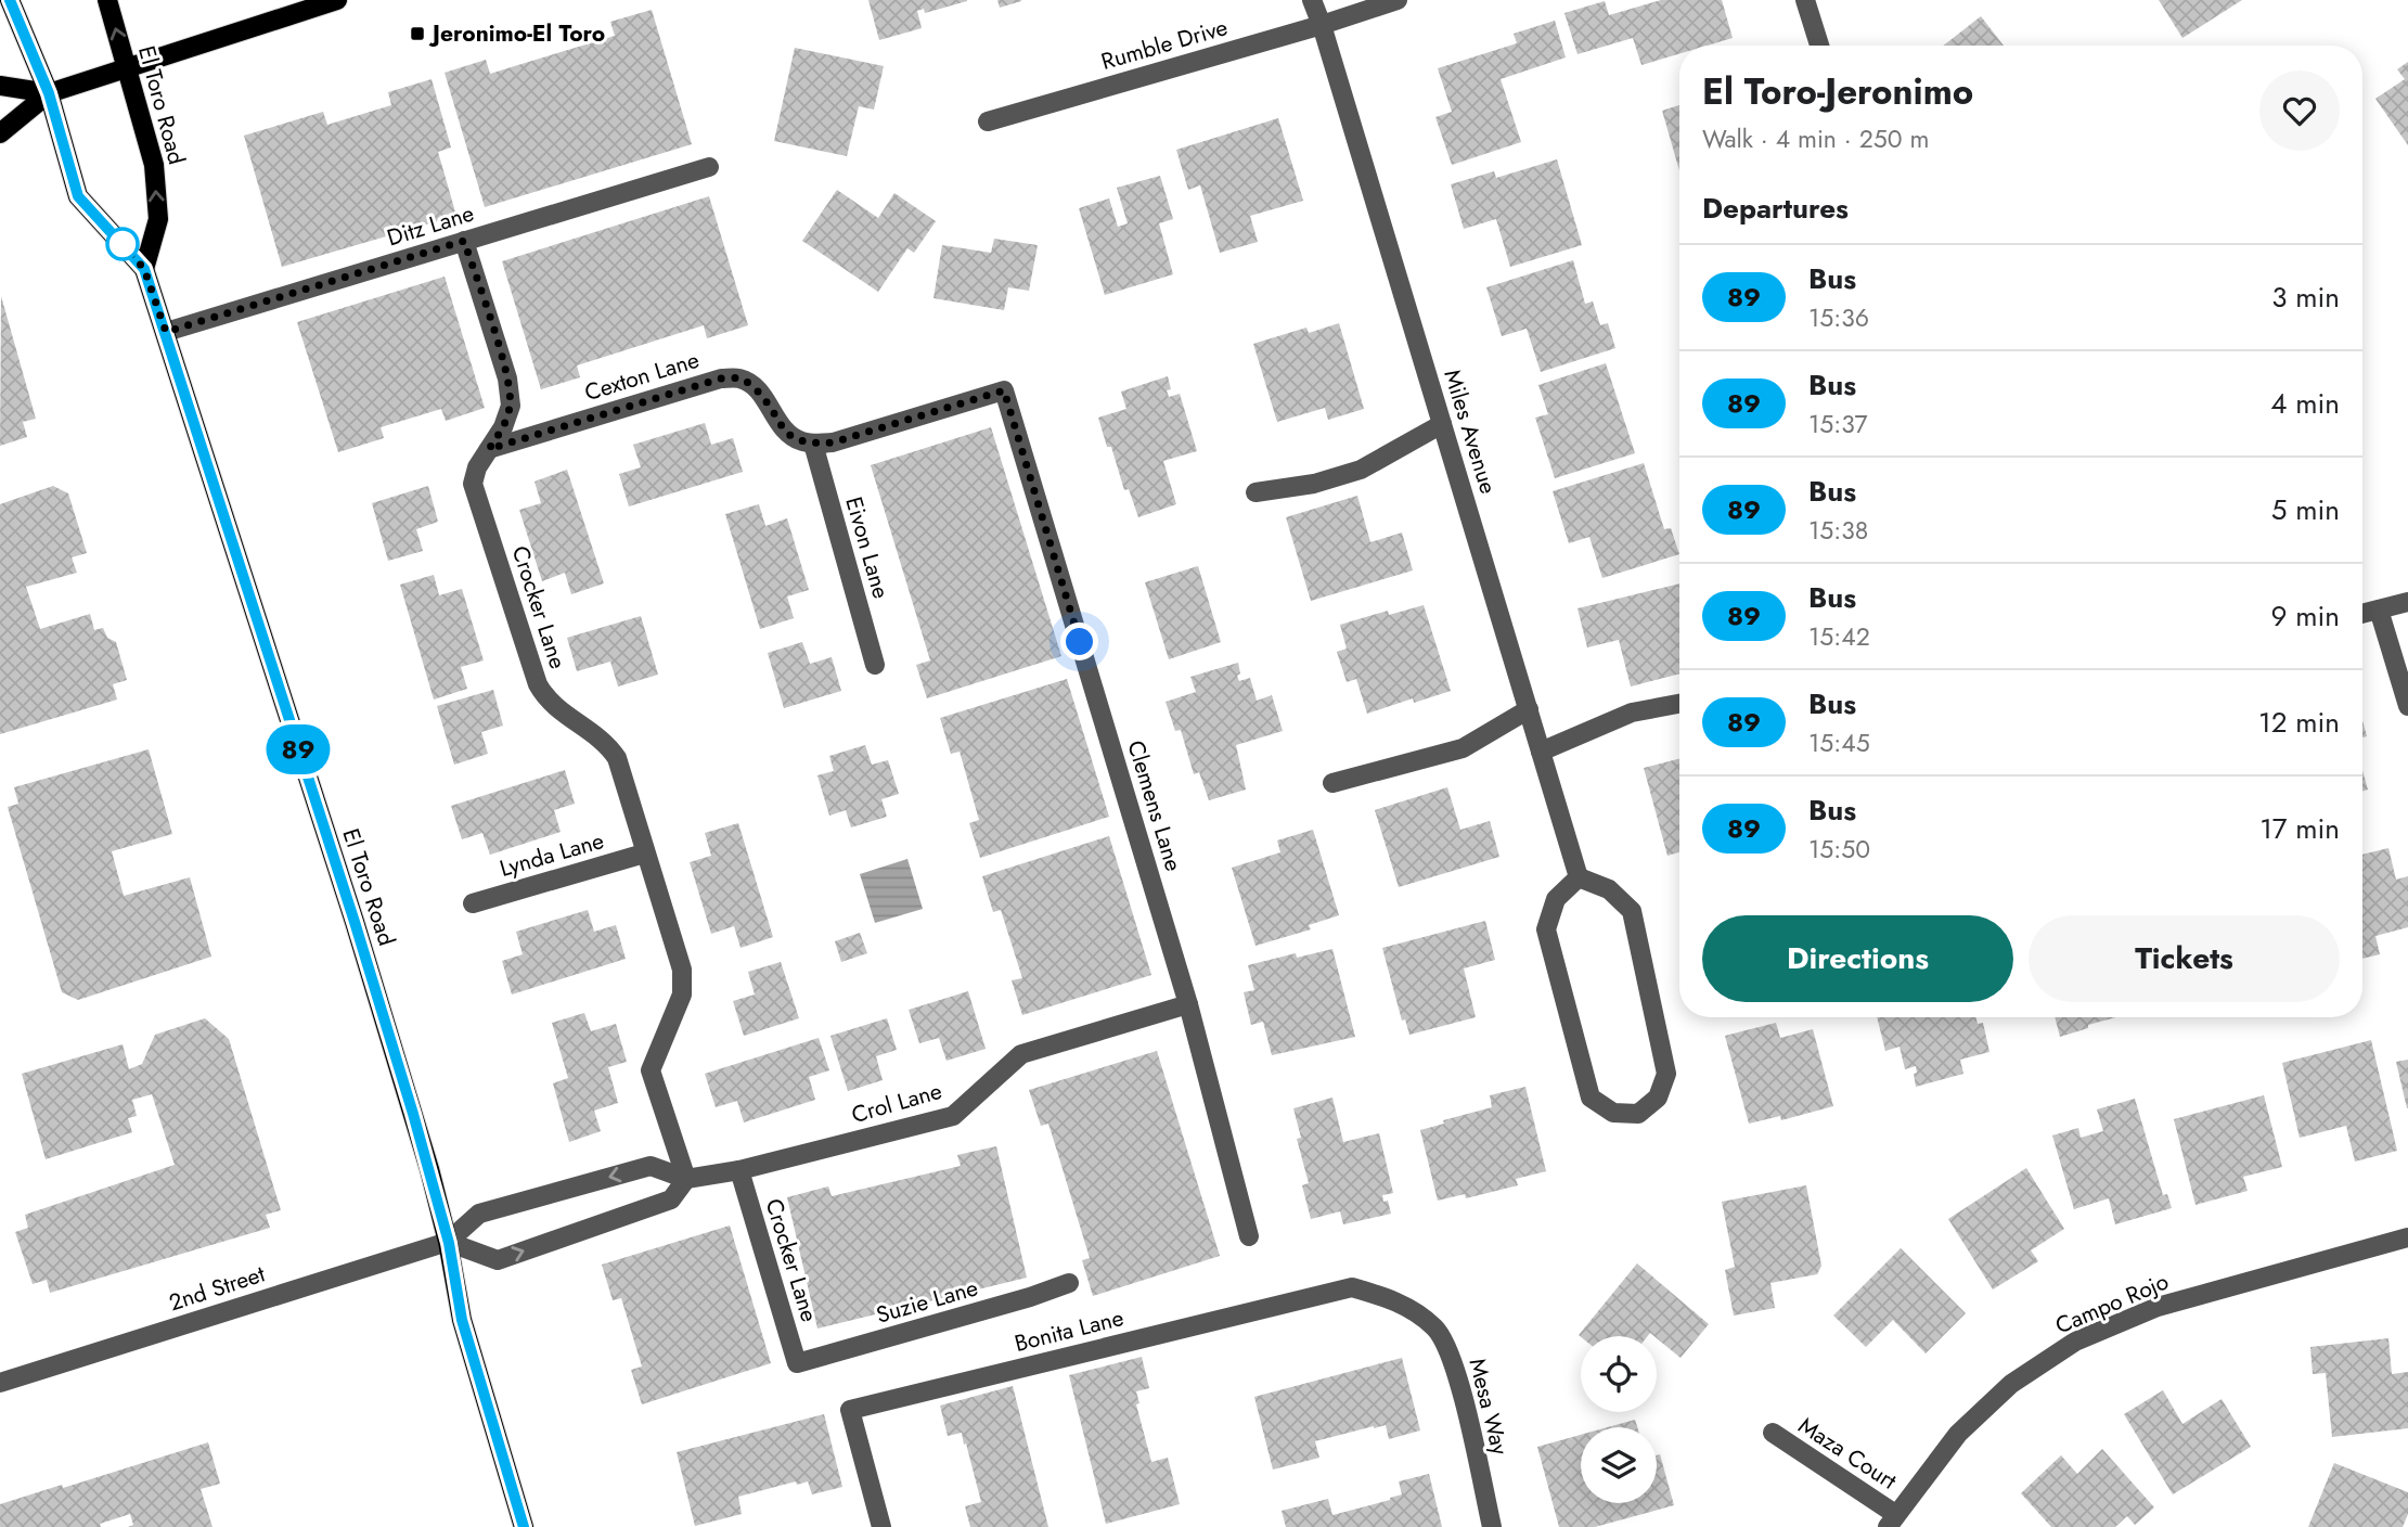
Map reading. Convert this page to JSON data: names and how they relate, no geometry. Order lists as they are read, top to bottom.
{
  "streets": {
    "main road": ["El Toro Road"],
    "street": [
      "Rumble Drive",
      "Ditz Lane",
      "Cexton Lane",
      "Miles Avenue",
      "Eivon Lane",
      "Crocker Lane",
      "Clemens Lane",
      "Lynda Lane",
      "Crol Lane",
      "2nd Street",
      "Suzie Lane",
      "Campo Rojo",
      "Bonita Lane",
      "Mesa Way",
      "Maza Court"
    ]
  },
  "crossings": [
    ["Rumble Drive", "Miles Avenue"],
    ["El Toro Road", "Ditz Lane"],
    ["El Toro Road", "Crol Lane"],
    ["El Toro Road", "2nd Street"],
    ["Ditz Lane", "Crocker Lane"],
    ["Cexton Lane", "Eivon Lane"],
    ["Cexton Lane", "Crocker Lane"],
    ["Cexton Lane", "Clemens Lane"],
    ["Eivon Lane", "Clemens Lane"],
    ["Crocker Lane", "Lynda Lane"],
    ["Crocker Lane", "Crol Lane"],
    ["Crocker Lane", "Suzie Lane"],
    ["Clemens Lane", "Crol Lane"],
    ["Crol Lane", "2nd Street"],
    ["Campo Rojo", "Maza Court"],
    ["Bonita Lane", "Mesa Way"]
  ],
  "places": {
    "transit": ["Jeronimo-El Toro"]
  },
  "lines": ["bus line 89"],
  "page": {
    "on_map": "89",
    "heading": [
      ["El Toro-Jeronimo", "Walk · 4 min · 250 m"],
      "Departures"
    ],
    "list": [
      {
        "mark": "89",
        "name": "Bus",
        "note": "15:36",
        "value": "3 min"
      },
      {
        "mark": "89",
        "name": "Bus",
        "note": "15:37",
        "value": "4 min"
      },
      {
        "mark": "89",
        "name": "Bus",
        "note": "15:38",
        "value": "5 min"
      },
      {
        "mark": "89",
        "name": "Bus",
        "note": "15:42",
        "value": "9 min"
      },
      {
        "mark": "89",
        "name": "Bus",
        "note": "15:45",
        "value": "12 min"
      },
      {
        "mark": "89",
        "name": "Bus",
        "note": "15:50",
        "value": "17 min"
      }
    ],
    "buttons": ["Directions", "Tickets"]
  }
}
